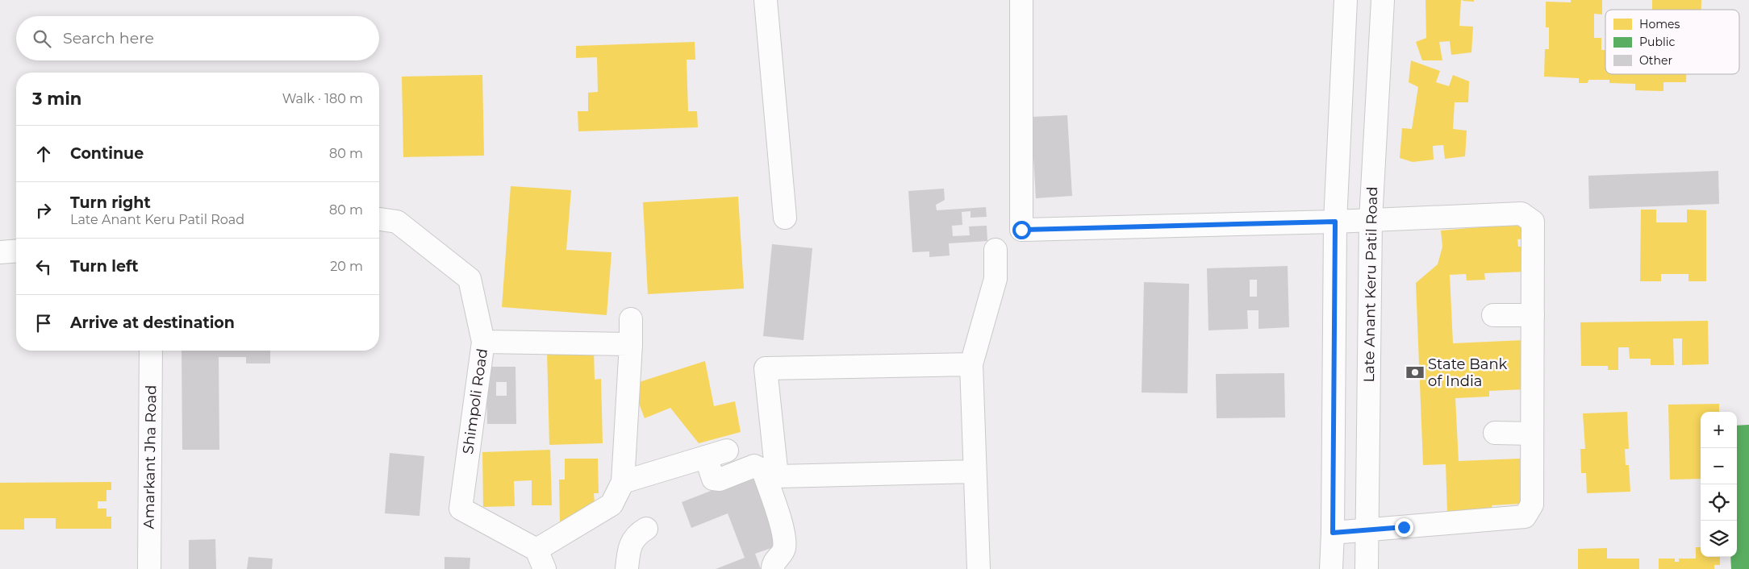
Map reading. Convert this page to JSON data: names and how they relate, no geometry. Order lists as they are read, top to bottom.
{
  "streets": {
    "street": ["Late Anant Keru Patil Road", "Shimpoli Road", "Amarkant Jha Road"]
  },
  "places": {
    "bank": ["State Bank of India"]
  },
  "legend": ["Homes", "Public", "Other"],
  "page": {
    "search": "Search here",
    "heading": ["3 min", "Walk · 180 m"],
    "list": [
      ["Continue", "80 m"],
      ["Turn right", "Late Anant Keru Patil Road", "80 m"],
      ["Turn left", "20 m"],
      "Arrive at destination"
    ],
    "map_buttons": ["+", "−"]
  }
}
